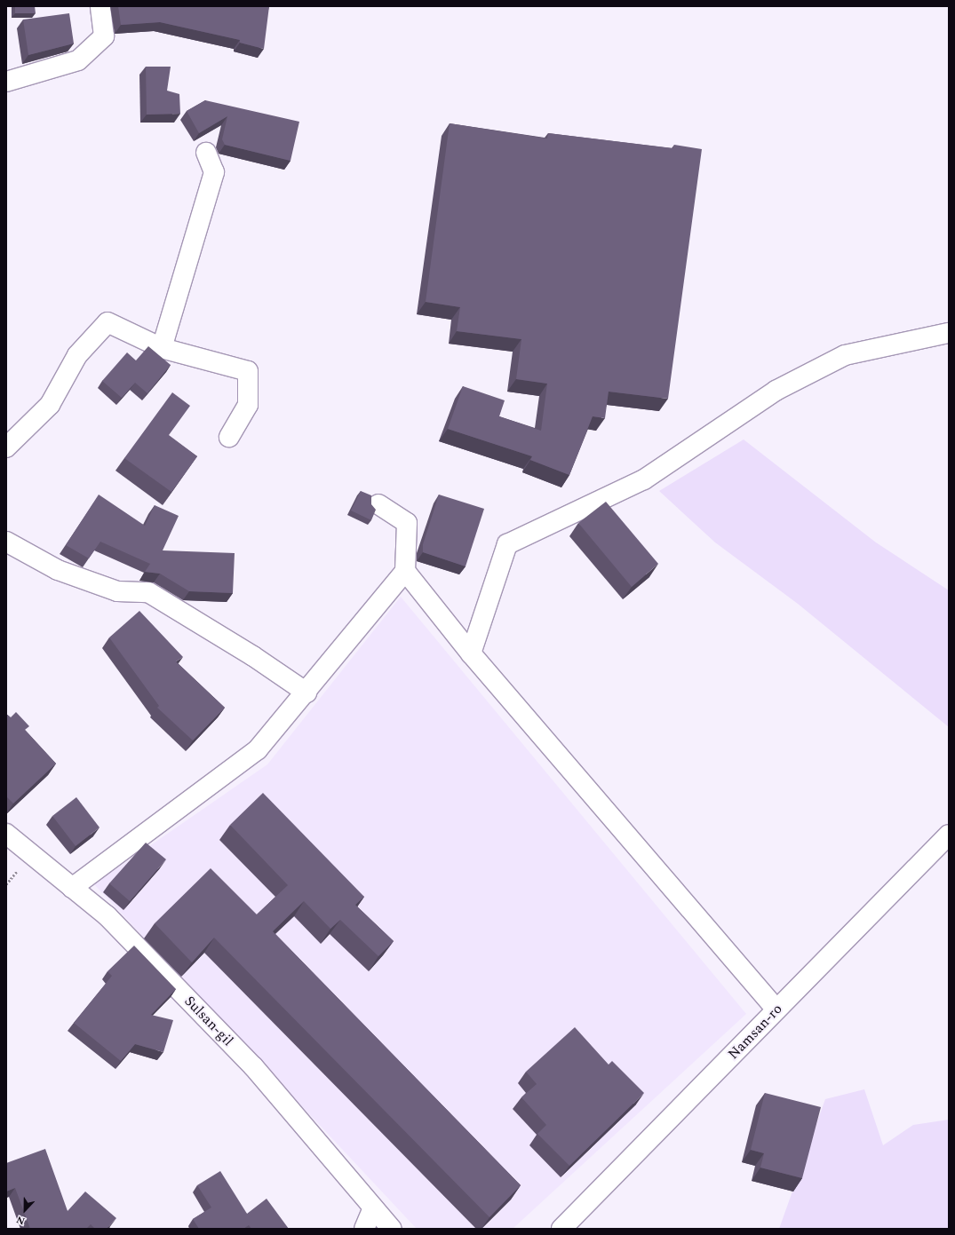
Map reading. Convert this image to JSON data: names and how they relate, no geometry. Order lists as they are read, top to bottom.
{
  "streets": {
    "street": ["Sulsan-gil", "Namsan-ro"]
  },
  "north": "bottom"
}
